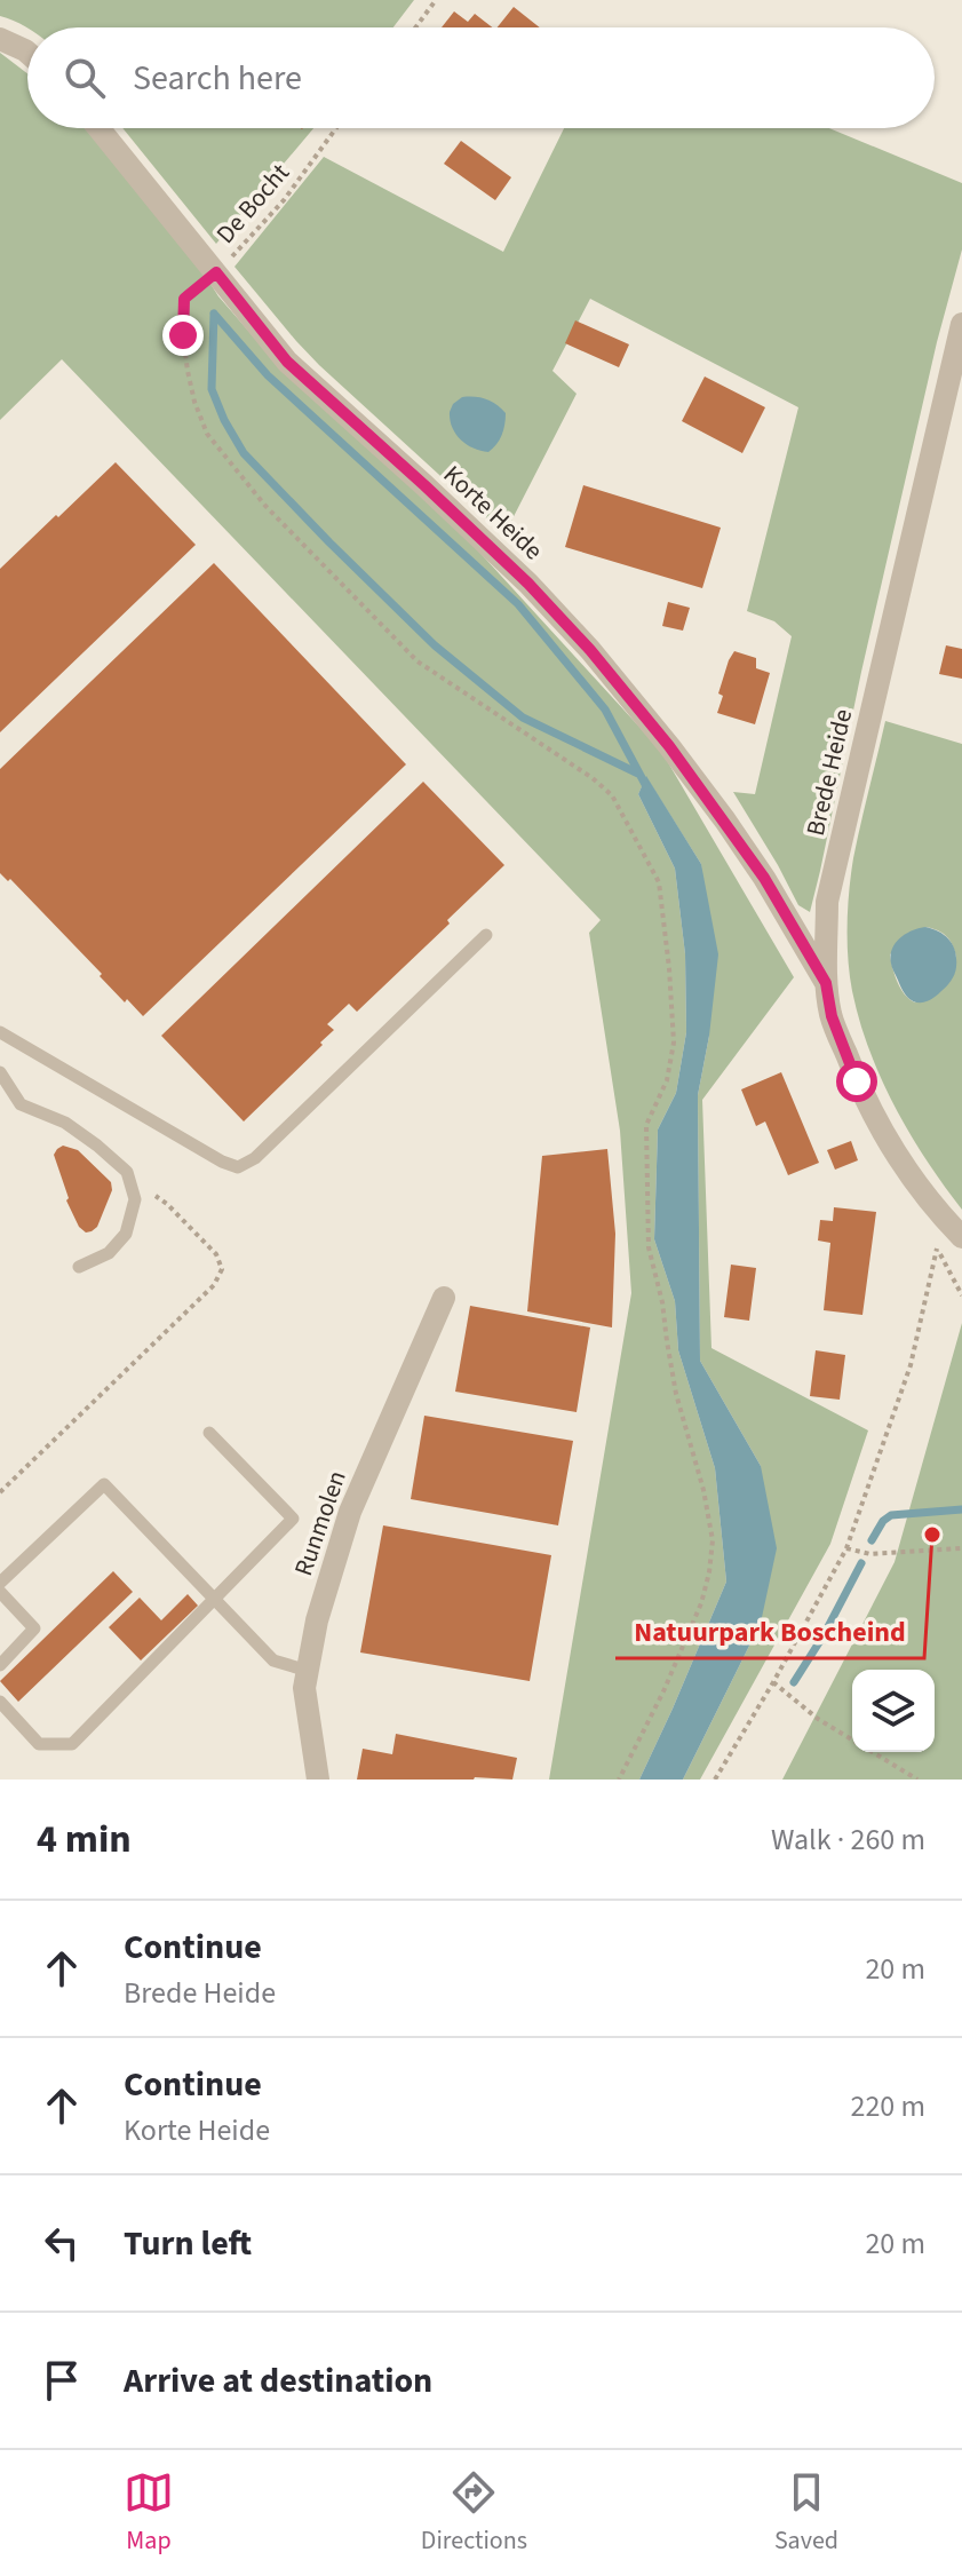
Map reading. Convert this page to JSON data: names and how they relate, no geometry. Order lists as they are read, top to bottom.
{
  "streets": {
    "street": ["Korte Heide", "Brede Heide", "Runmolen"],
    "path": ["De Bocht"]
  },
  "crossings": [
    ["De Bocht", "Korte Heide"],
    ["Korte Heide", "Brede Heide"]
  ],
  "places": ["Natuurpark Boscheind"],
  "page": {
    "search": "Search here",
    "heading": ["4 min", "Walk · 260 m"],
    "list": [
      ["Continue", "Brede Heide", "20 m"],
      ["Continue", "Korte Heide", "220 m"],
      ["Turn left", "20 m"],
      "Arrive at destination"
    ],
    "nav": ["Map", "Directions", "Saved"]
  }
}
